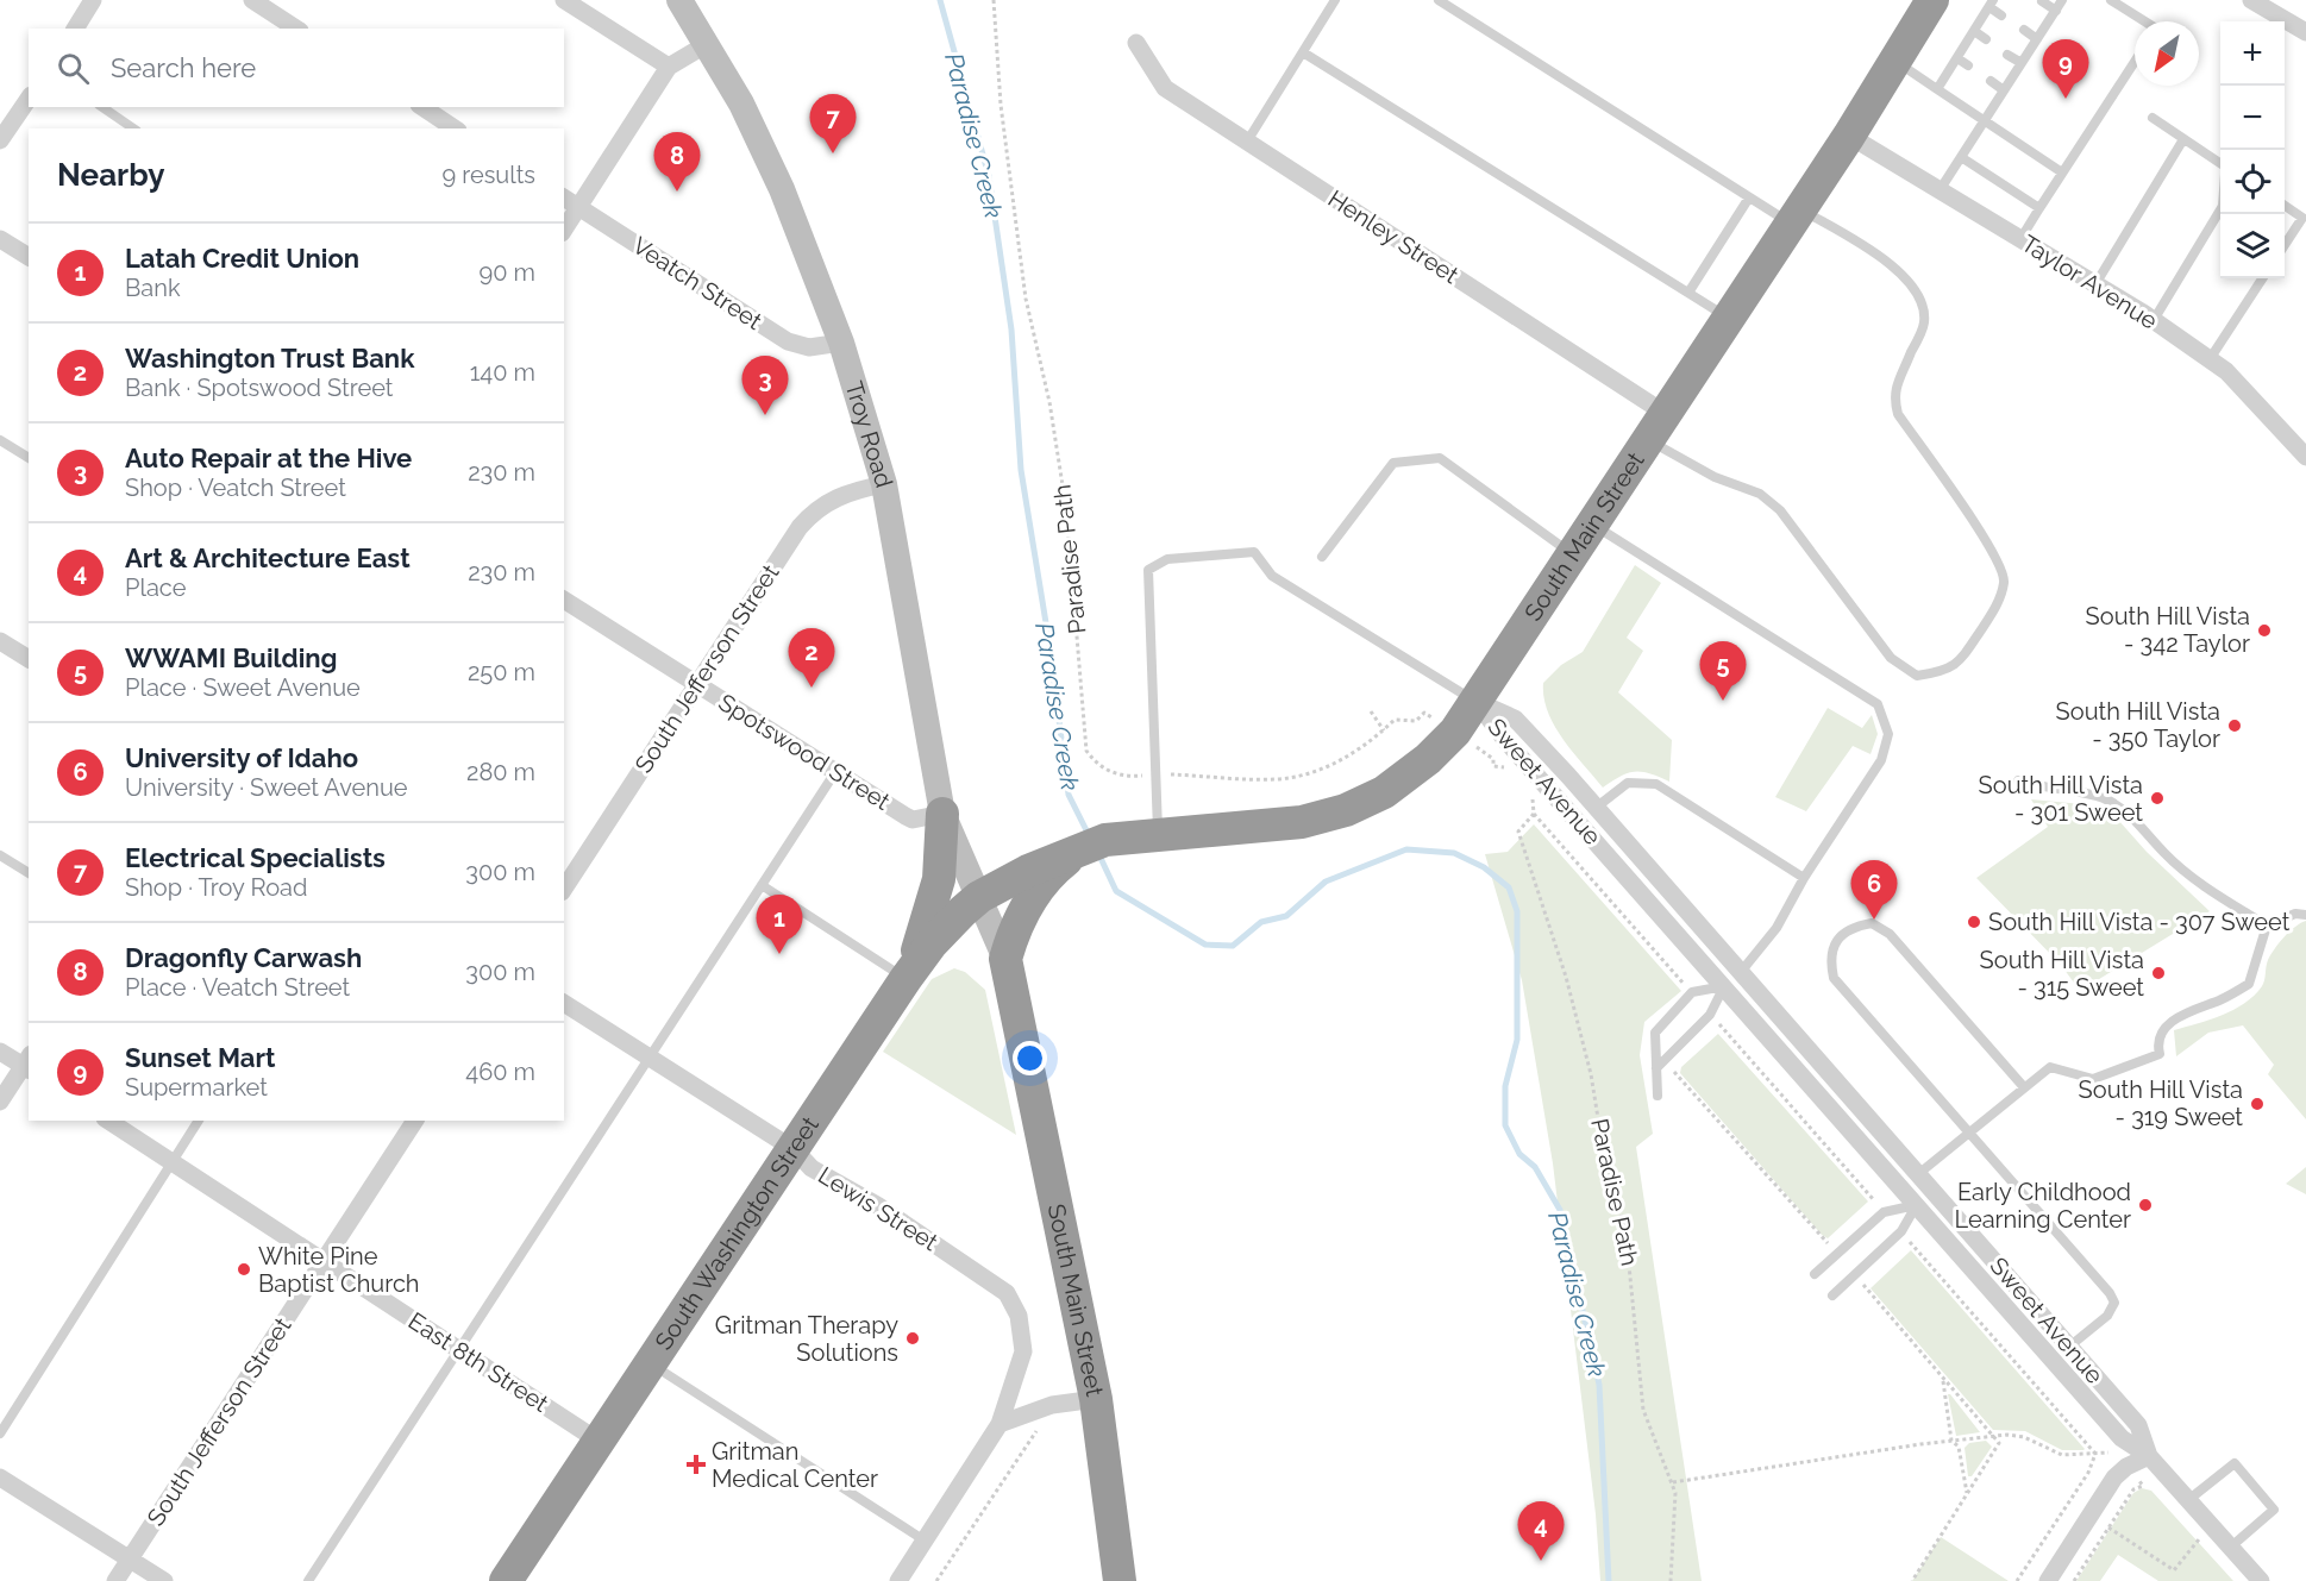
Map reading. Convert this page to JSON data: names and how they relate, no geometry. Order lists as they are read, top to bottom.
{
  "streets": {
    "highway": ["South Main Street", "South Washington Street"],
    "main road": ["Troy Road"],
    "street": [
      "Henley Street",
      "Taylor Avenue",
      "Veatch Street",
      "South Jefferson Street",
      "Spotswood Street",
      "Sweet Avenue",
      "Lewis Street",
      "East 8th Street"
    ],
    "path": ["Paradise Path"]
  },
  "crossings": [
    ["Henley Street", "South Main Street"],
    ["Taylor Avenue", "South Main Street"],
    ["Veatch Street", "Troy Road"],
    ["Troy Road", "South Main Street"],
    ["Troy Road", "South Jefferson Street"],
    ["Troy Road", "Spotswood Street"],
    ["Troy Road", "South Washington Street"],
    ["South Main Street", "Paradise Path"],
    ["South Main Street", "Sweet Avenue"],
    ["South Main Street", "Lewis Street"],
    ["South Main Street", "South Washington Street"],
    ["South Jefferson Street", "Spotswood Street"],
    ["South Jefferson Street", "East 8th Street"],
    ["Lewis Street", "South Washington Street"],
    ["South Washington Street", "East 8th Street"]
  ],
  "water": ["Paradise Creek"],
  "places": {
    "other": [
      "South Hill Vista - 342 Taylor",
      "South Hill Vista - 350 Taylor",
      "South Hill Vista - 301 Sweet",
      "South Hill Vista - 307 Sweet",
      "South Hill Vista - 315 Sweet",
      "South Hill Vista - 319 Sweet",
      "Early Childhood Learning Center",
      "White Pine Baptist Church",
      "Gritman Therapy Solutions"
    ],
    "health": ["Gritman Medical Center"]
  },
  "north": "bottom left",
  "page": {
    "map_buttons": ["+", "−"],
    "search": "Search here",
    "pins": [
      "9",
      "7",
      "8",
      "3",
      "2",
      "5",
      "6",
      "1",
      "4"
    ],
    "heading": ["Nearby", "9 results"],
    "list": [
      {
        "mark": "1",
        "name": "Latah Credit Union",
        "note": "Bank",
        "value": "90 m"
      },
      {
        "mark": "2",
        "name": "Washington Trust Bank",
        "note": "Bank · Spotswood Street",
        "value": "140 m"
      },
      {
        "mark": "3",
        "name": "Auto Repair at the Hive",
        "note": "Shop · Veatch Street",
        "value": "230 m"
      },
      {
        "mark": "4",
        "name": "Art & Architecture East",
        "note": "Place",
        "value": "230 m"
      },
      {
        "mark": "5",
        "name": "WWAMI Building",
        "note": "Place · Sweet Avenue",
        "value": "250 m"
      },
      {
        "mark": "6",
        "name": "University of Idaho",
        "note": "University · Sweet Avenue",
        "value": "280 m"
      },
      {
        "mark": "7",
        "name": "Electrical Specialists",
        "note": "Shop · Troy Road",
        "value": "300 m"
      },
      {
        "mark": "8",
        "name": "Dragonfly Carwash",
        "note": "Place · Veatch Street",
        "value": "300 m"
      },
      {
        "mark": "9",
        "name": "Sunset Mart",
        "note": "Supermarket",
        "value": "460 m"
      }
    ]
  }
}
